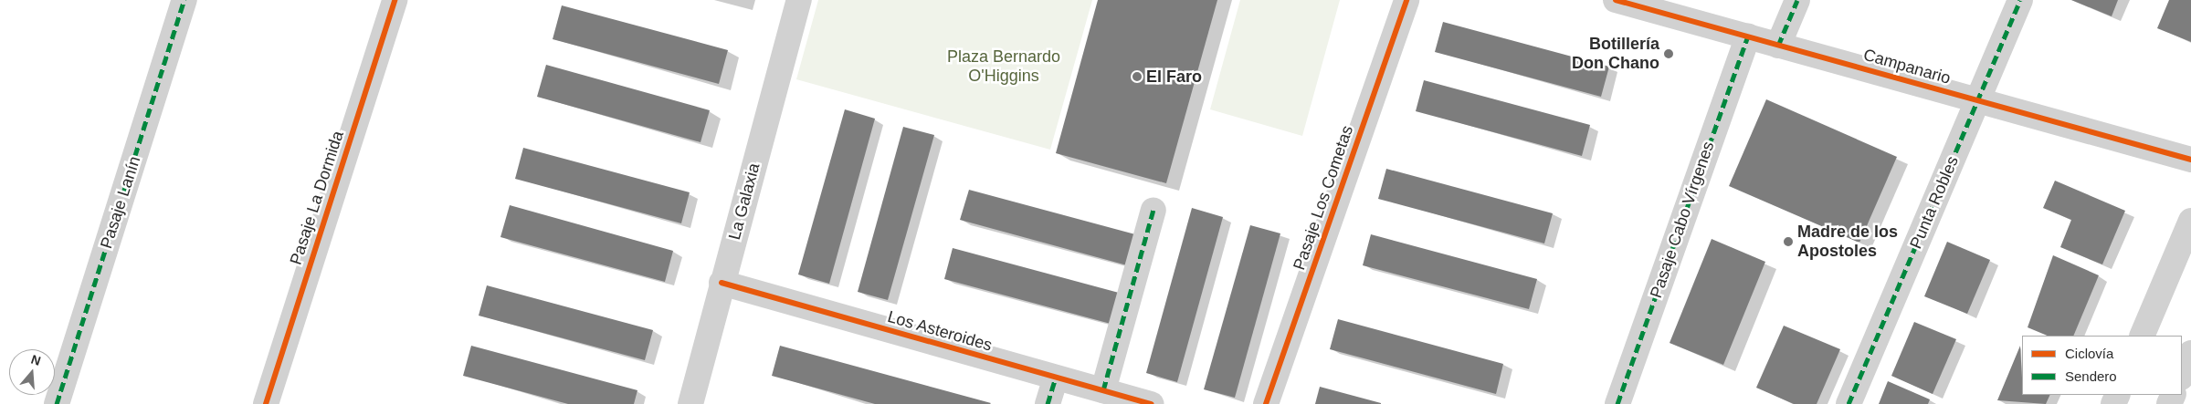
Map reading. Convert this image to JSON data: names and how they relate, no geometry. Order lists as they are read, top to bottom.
{
  "streets": {
    "street": [
      "Campanario",
      "Pasaje La Dormida",
      "Pasaje Los Cometas",
      "La Galaxia",
      "Pasaje Lanín",
      "Punta Robles",
      "Pasaje Cabo Vírgenes",
      "Los Asteroides"
    ]
  },
  "crossings": [
    ["Campanario", "Punta Robles"],
    ["Campanario", "Pasaje Cabo Vírgenes"],
    ["La Galaxia", "Los Asteroides"]
  ],
  "parks": ["Plaza Bernardo O'Higgins"],
  "places": ["Botillería Don Chano", "El Faro", "Madre de los Apostoles"],
  "legend": ["Ciclovía", "Sendero"],
  "north": "top"
}
